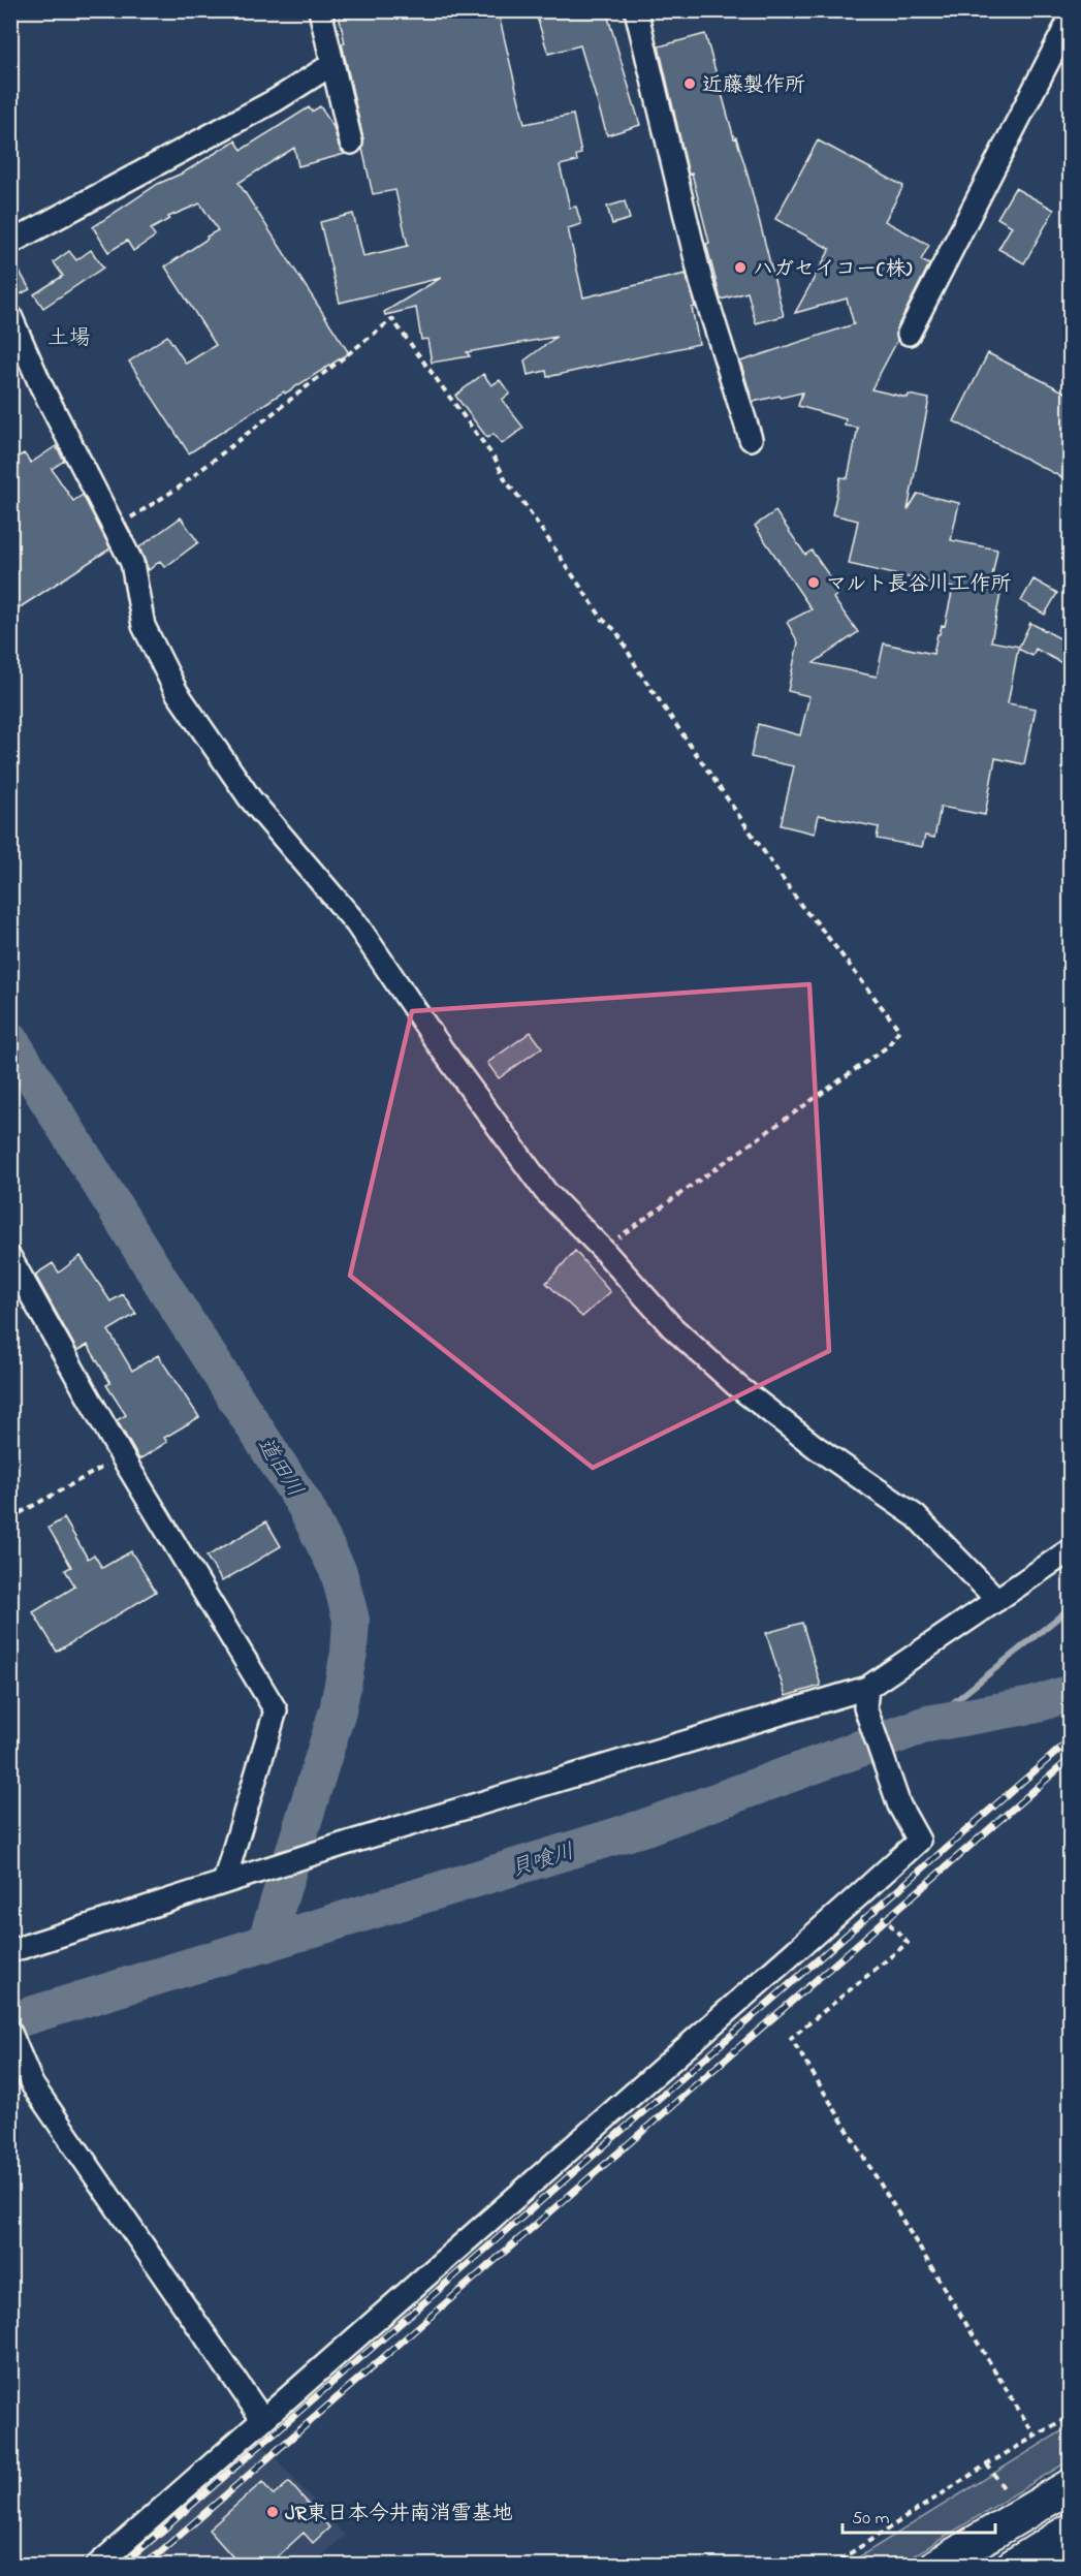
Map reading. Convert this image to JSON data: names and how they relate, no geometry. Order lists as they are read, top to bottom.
{
  "districts": ["土場"],
  "water": ["道田川", "貝喰川"],
  "places": [
    "近藤製作所",
    "ハガセイコー(株)",
    "マルト長谷川工作所",
    "JR東日本今井南消雪基地"
  ],
  "scale_bar": "50 m"
}
